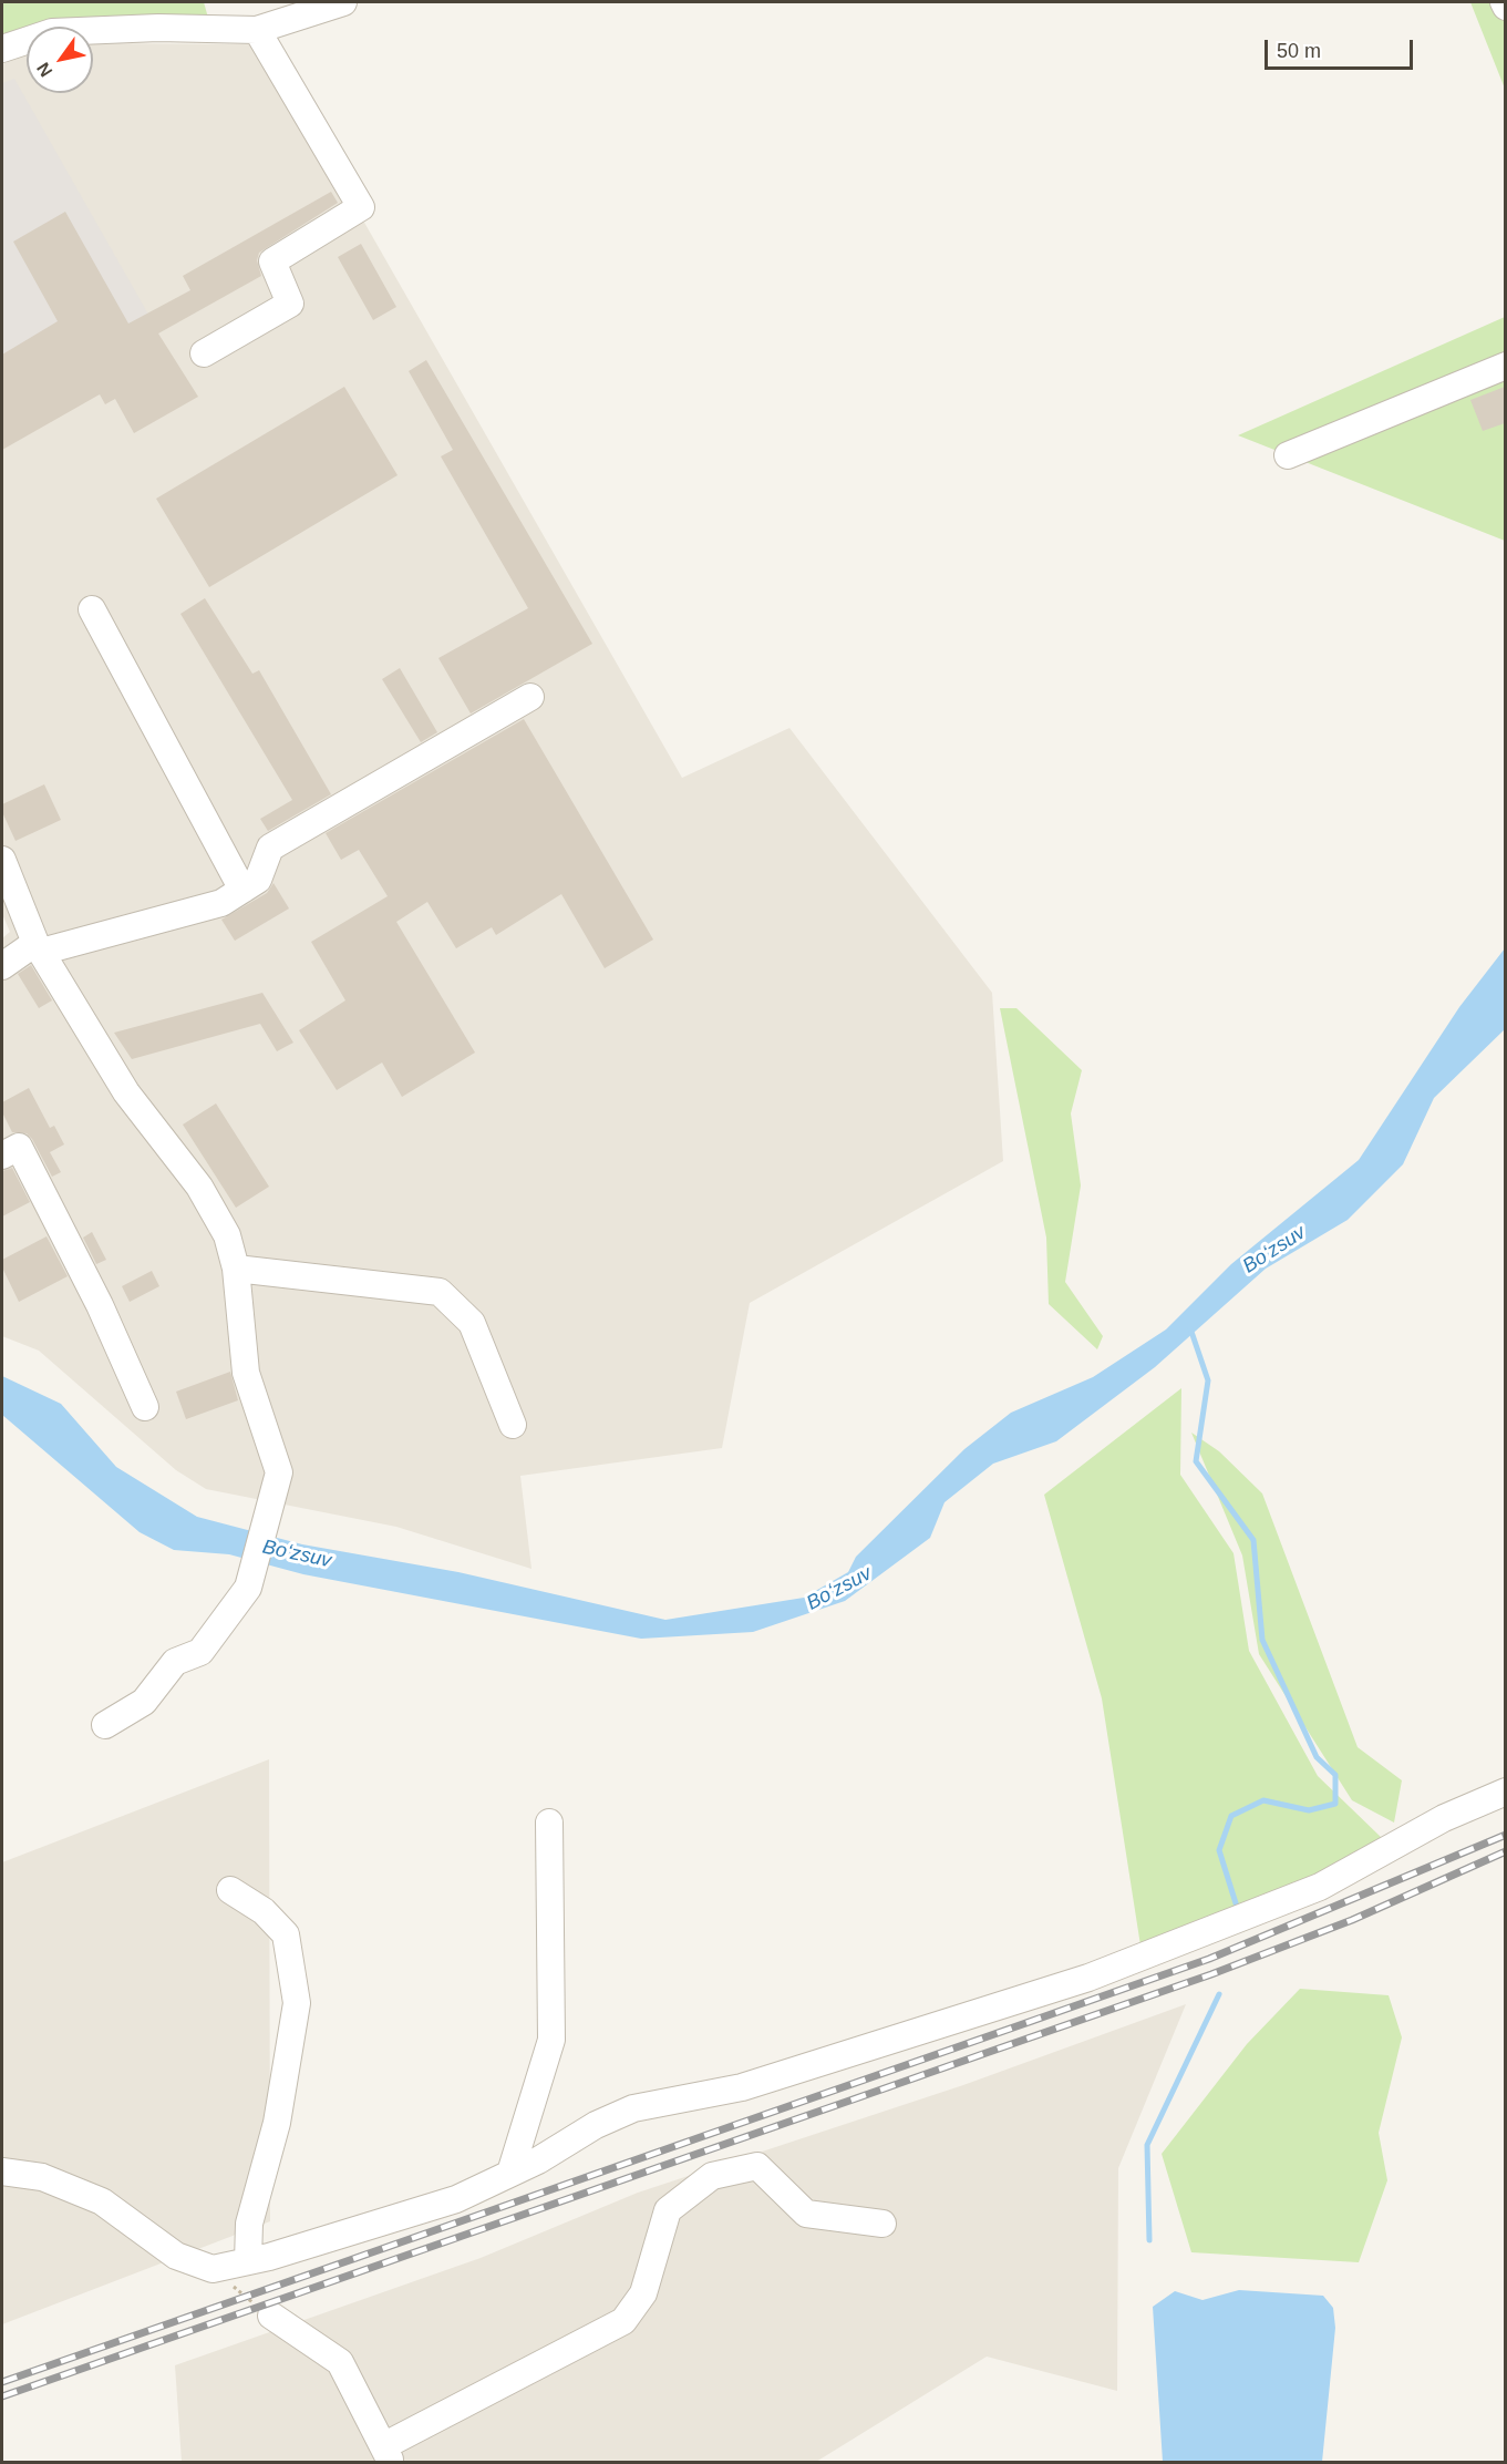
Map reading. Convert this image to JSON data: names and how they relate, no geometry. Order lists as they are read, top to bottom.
{
  "water": ["Boʻzsuv"],
  "scale_bar": "50 m",
  "north": "bottom left"
}
